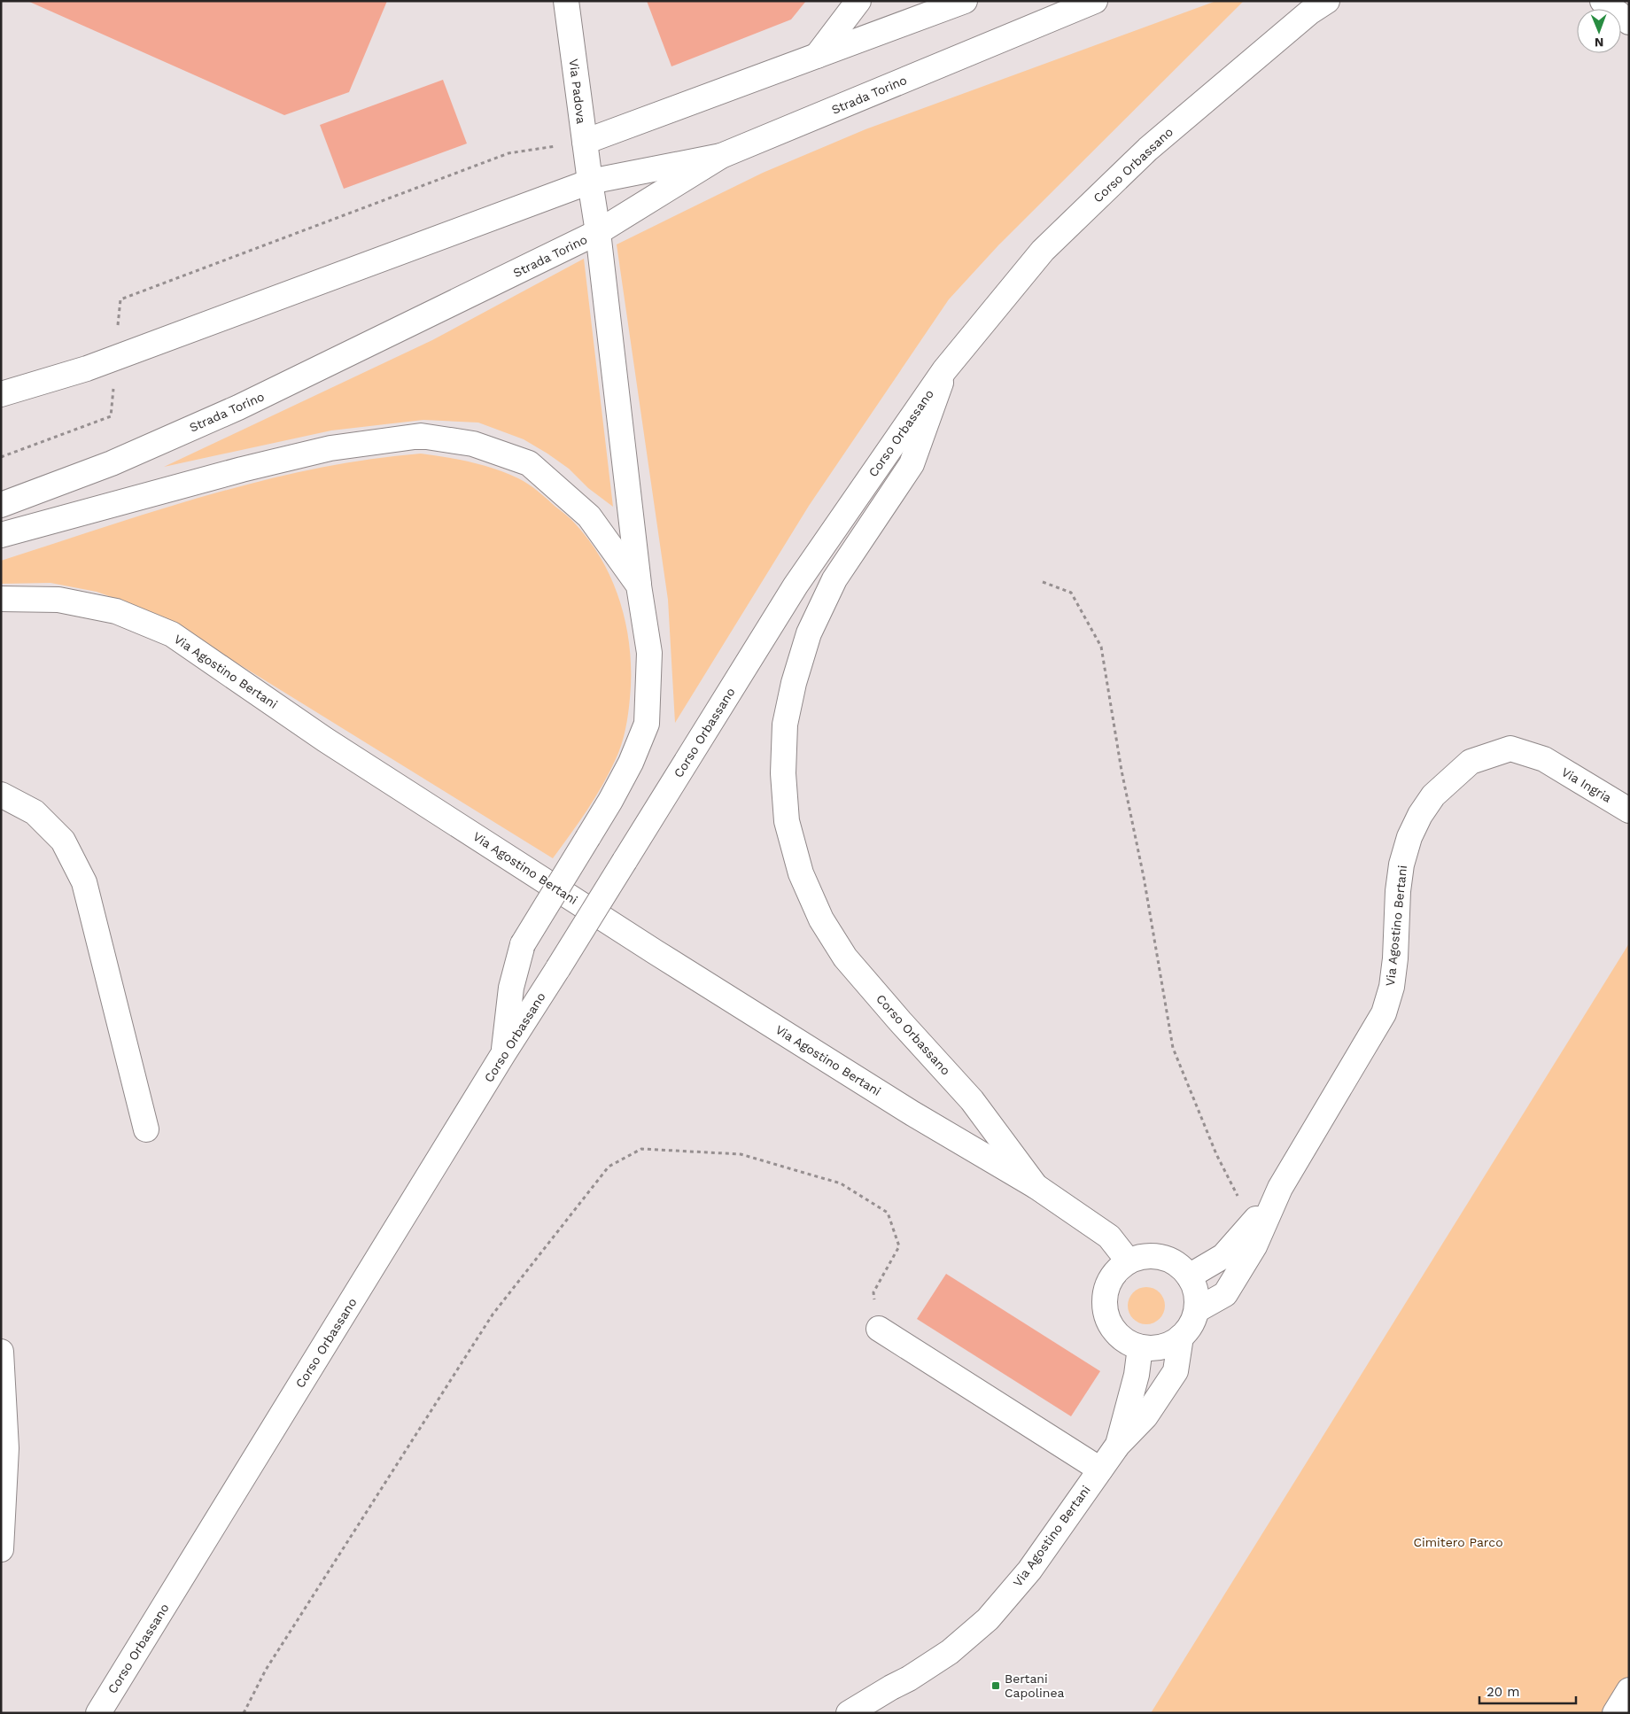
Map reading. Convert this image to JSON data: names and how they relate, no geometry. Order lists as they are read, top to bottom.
{
  "streets": {
    "main road": [
      "Via Padova",
      "Strada Torino",
      "Corso Orbassano",
      "Via Agostino Bertani",
      "Via Ingria"
    ]
  },
  "crossings": [
    ["Via Padova", "Strada Torino"],
    ["Via Padova", "Corso Orbassano"],
    ["Corso Orbassano", "Via Agostino Bertani"],
    ["Via Agostino Bertani", "Via Ingria"]
  ],
  "parks": ["Cimitero Parco"],
  "places": {
    "transit": ["Bertani Capolinea"]
  },
  "scale_bar": "20 m",
  "north": "bottom"
}
